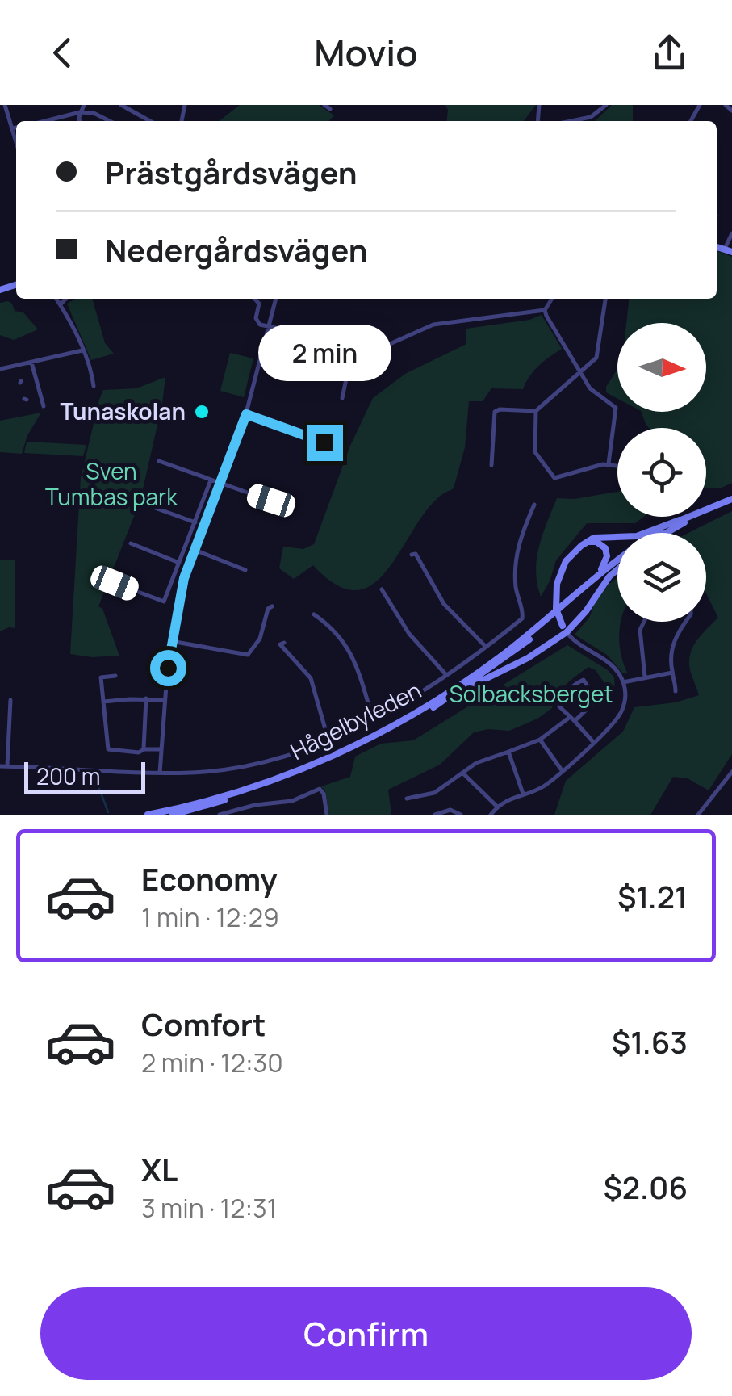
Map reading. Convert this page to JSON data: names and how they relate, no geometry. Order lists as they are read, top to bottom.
{
  "streets": {
    "main road": ["Hågelbyleden"]
  },
  "parks": ["Sven Tumbas park", "Solbacksberget"],
  "places": ["Tunaskolan"],
  "scale_bar": "200 m",
  "north": "right",
  "page": {
    "header": "Movio",
    "banner": ["Prästgårdsvägen", "Nedergårdsvägen"],
    "bubble": "2 min",
    "scale": "200 m",
    "list": [
      {
        "name": "Economy",
        "note": "1 min · 12:29",
        "value": "$1.21"
      },
      {
        "name": "Comfort",
        "note": "2 min · 12:30",
        "value": "$1.63"
      },
      {
        "name": "XL",
        "note": "3 min · 12:31",
        "value": "$2.06"
      }
    ],
    "buttons": "Confirm"
  }
}
